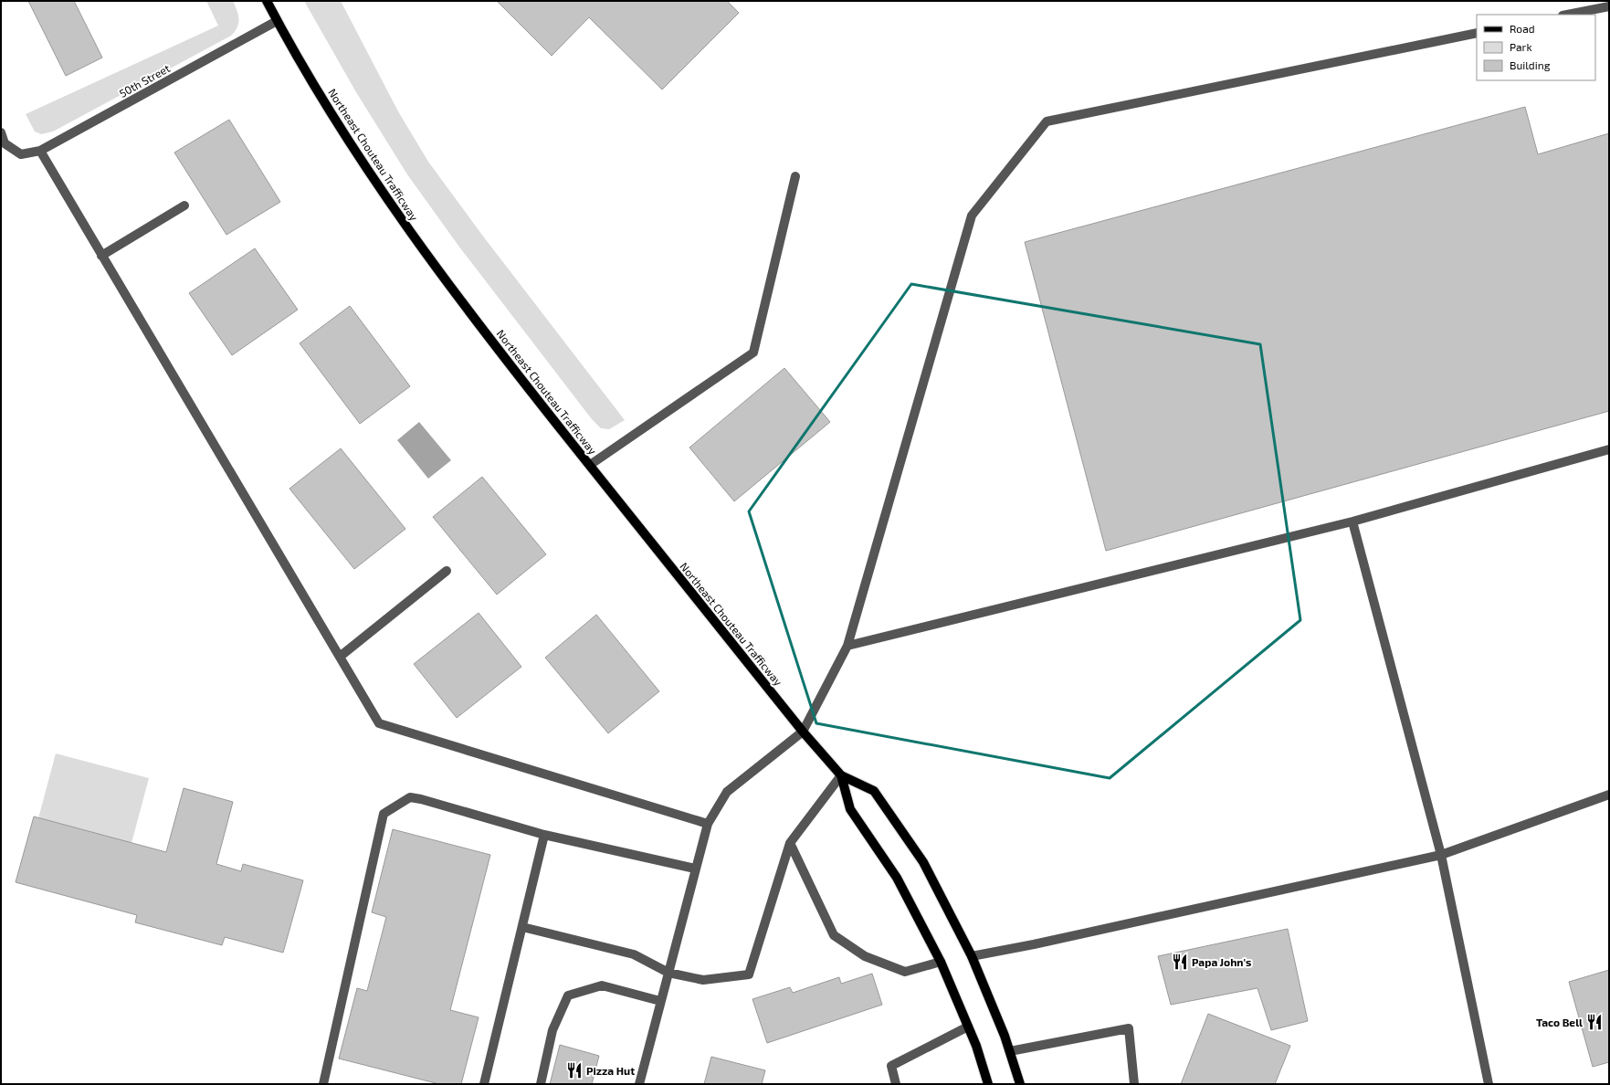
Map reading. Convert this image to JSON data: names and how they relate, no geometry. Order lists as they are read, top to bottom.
{
  "streets": {
    "main road": ["Northeast Chouteau Trafficway"],
    "street": ["50th Street"]
  },
  "crossings": [
    ["50th Street", "Northeast Chouteau Trafficway"]
  ],
  "places": {
    "restaurant": ["Papa John's", "Taco Bell", "Pizza Hut"]
  },
  "legend": ["Road", "Park", "Building"]
}
